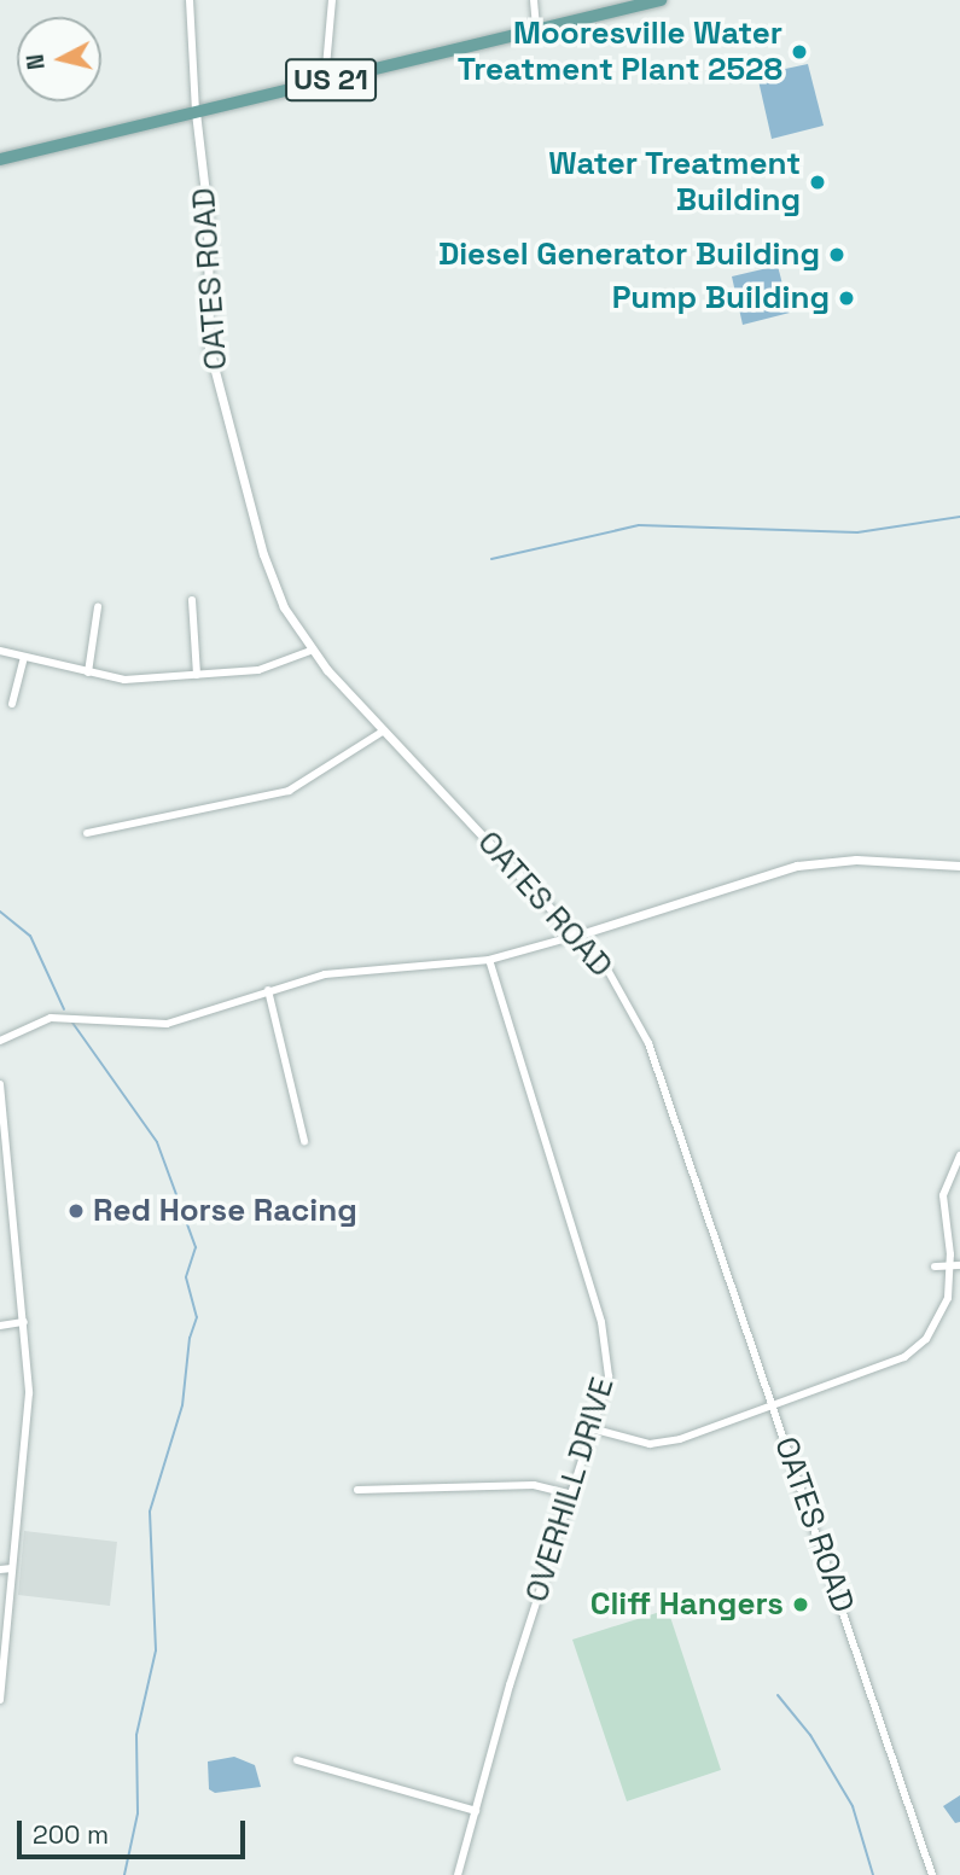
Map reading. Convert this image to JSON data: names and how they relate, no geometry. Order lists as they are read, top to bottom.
{
  "streets": {
    "main road": ["US 21"],
    "street": ["OATES ROAD", "OVERHILL DRIVE"]
  },
  "crossings": [
    ["US 21", "OATES ROAD"]
  ],
  "places": [
    "Mooresville Water Treatment Plant 2528",
    "Water Treatment Building",
    "Diesel Generator Building",
    "Pump Building",
    "Red Horse Racing",
    "Cliff Hangers"
  ],
  "scale_bar": "200 m",
  "north": "left"
}
